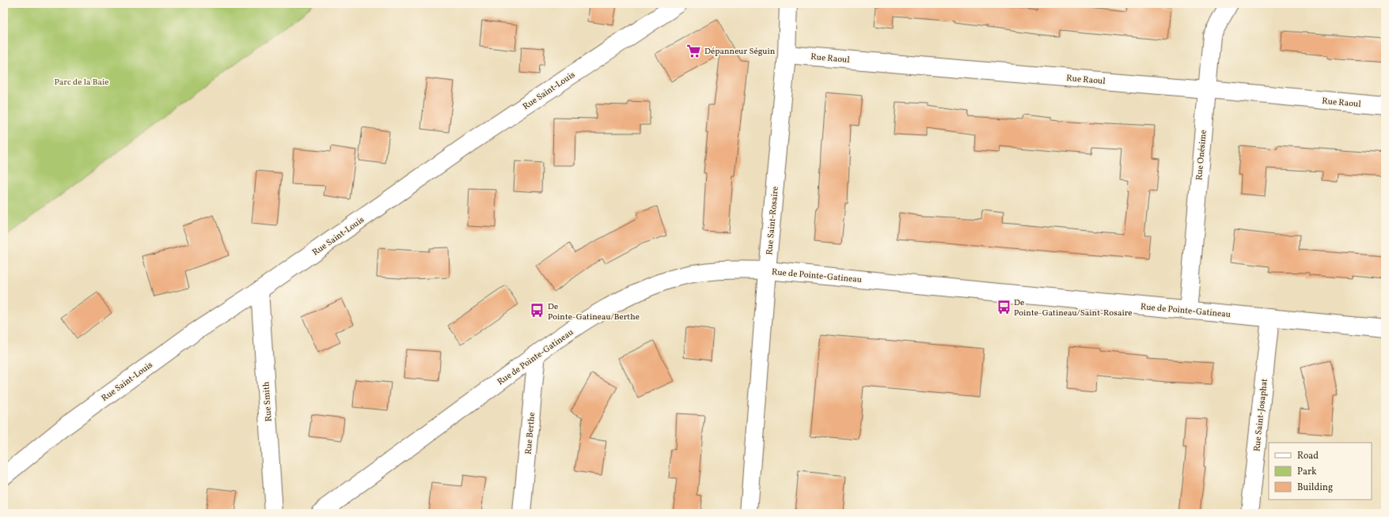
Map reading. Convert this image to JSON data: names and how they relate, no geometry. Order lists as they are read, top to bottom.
{
  "streets": {
    "street": [
      "Rue Raoul",
      "Rue Saint-Louis",
      "Rue Onésime",
      "Rue Saint-Rosaire",
      "Rue de Pointe-Gatineau",
      "Rue Smith",
      "Rue Saint-Josaphat",
      "Rue Berthe"
    ]
  },
  "crossings": [
    ["Rue Raoul", "Rue Onésime"],
    ["Rue Raoul", "Rue Saint-Rosaire"],
    ["Rue Saint-Louis", "Rue Smith"],
    ["Rue Onésime", "Rue de Pointe-Gatineau"],
    ["Rue Saint-Rosaire", "Rue de Pointe-Gatineau"],
    ["Rue de Pointe-Gatineau", "Rue Saint-Josaphat"],
    ["Rue de Pointe-Gatineau", "Rue Berthe"]
  ],
  "parks": ["Parc de la Baie"],
  "places": {
    "supermarket": ["Dépanneur Séguin"],
    "bus stop": ["De Pointe-Gatineau/Saint-Rosaire", "De Pointe-Gatineau/Berthe"]
  },
  "legend": ["Road", "Park", "Building"]
}
